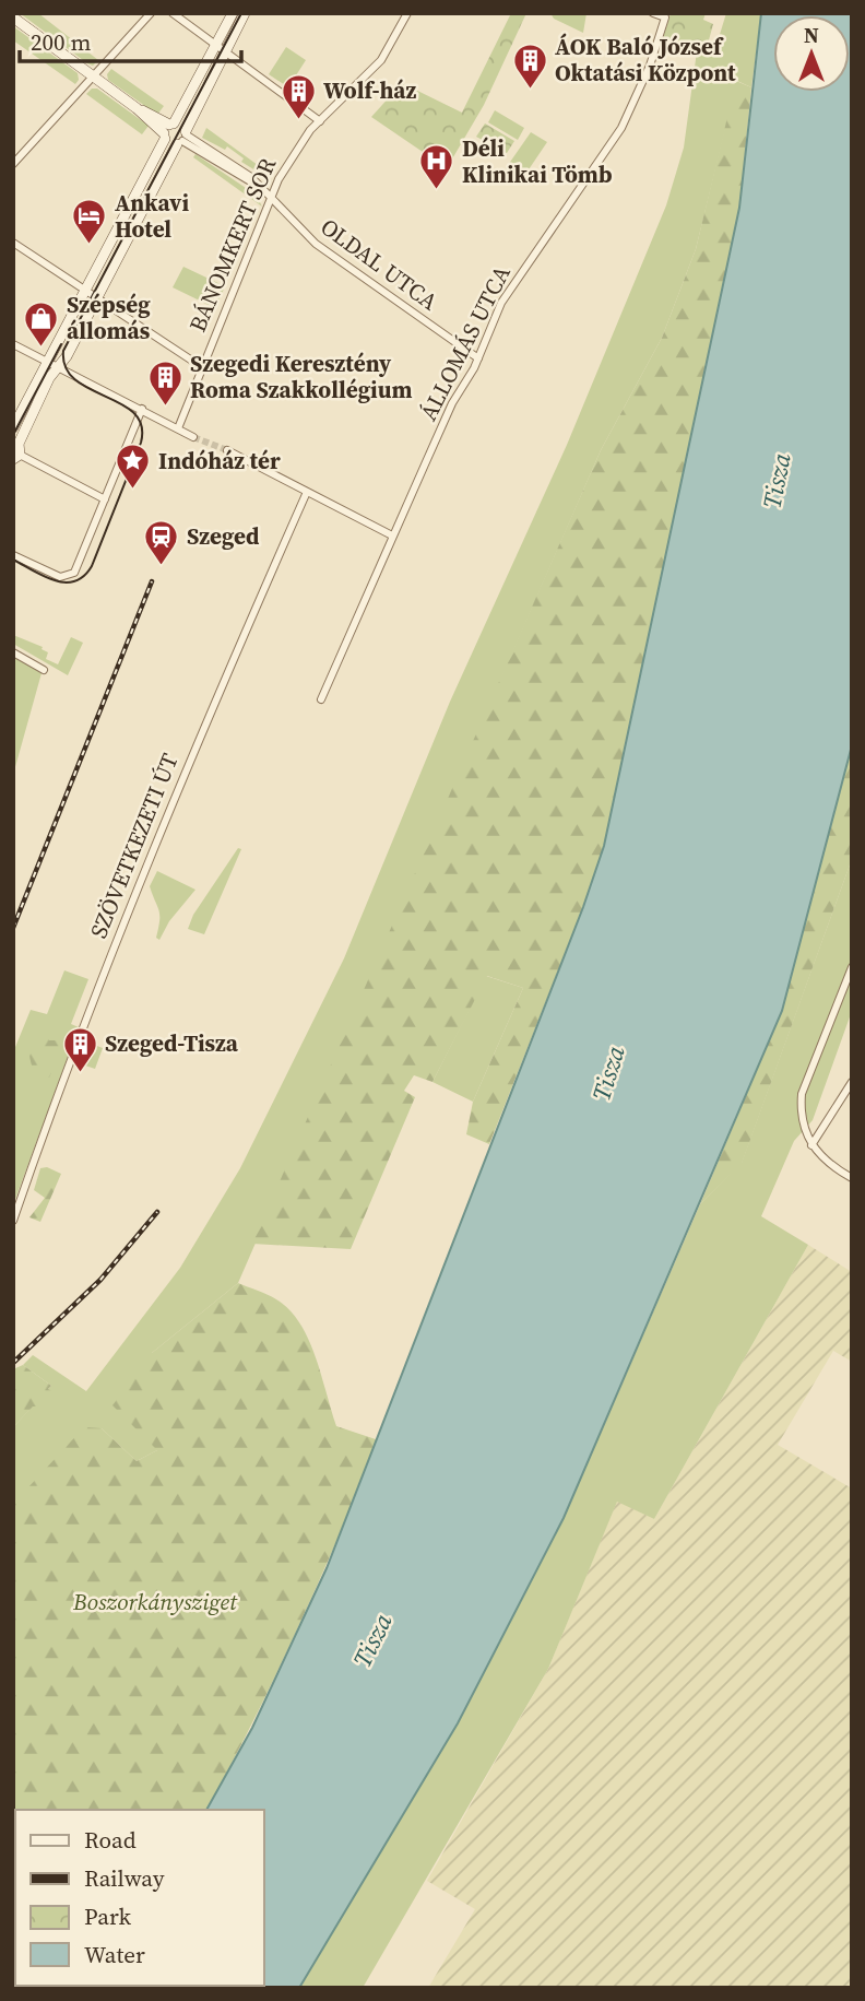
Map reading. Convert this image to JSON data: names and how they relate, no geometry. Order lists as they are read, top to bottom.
{
  "streets": {
    "street": [
      "BÁNOMKERT SOR",
      "OLDAL UTCA",
      "ÁLLOMÁS UTCA",
      "SZÖVETKEZETI ÚT"
    ]
  },
  "crossings": [
    ["BÁNOMKERT SOR", "OLDAL UTCA"],
    ["OLDAL UTCA", "ÁLLOMÁS UTCA"]
  ],
  "water": ["Tisza"],
  "parks": ["Boszorkánysziget"],
  "places": {
    "building": [
      "ÁOK Baló József Oktatási Központ",
      "Wolf-ház",
      "Szegedi Keresztény Roma Szakkollégium",
      "Szeged-Tisza"
    ],
    "hospital": ["Déli Klinikai Tömb"],
    "hotel": ["Ankavi Hotel"],
    "shop": ["Szépség állomás"],
    "place": ["Indóház tér"],
    "station": ["Szeged"]
  },
  "legend": [
    "Road",
    "Railway",
    "Park",
    "Water"
  ],
  "scale_bar": "200 m",
  "north": "top"
}
